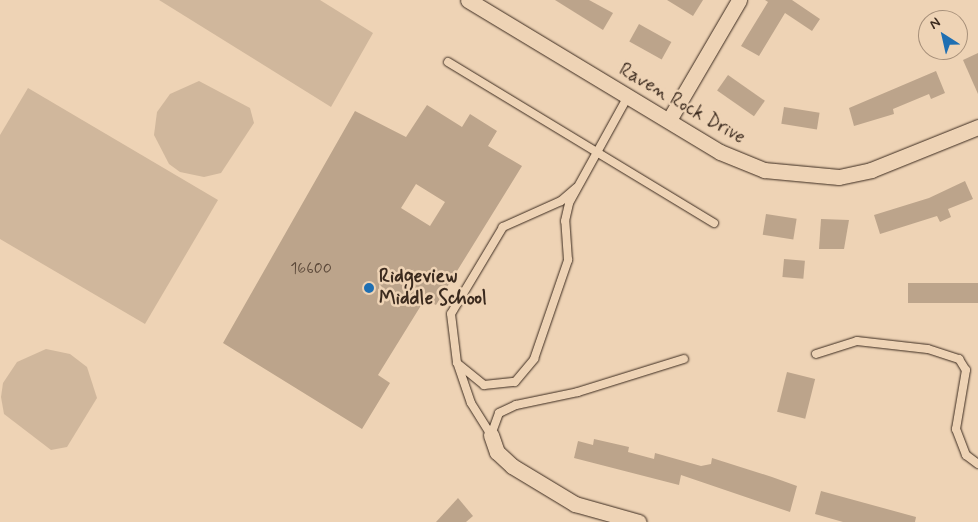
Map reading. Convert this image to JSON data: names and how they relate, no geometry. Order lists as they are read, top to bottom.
{
  "streets": {
    "street": ["Raven Rock Drive"]
  },
  "places": ["Ridgeview Middle School"],
  "house_numbers": ["16600"],
  "north": "top left"
}
